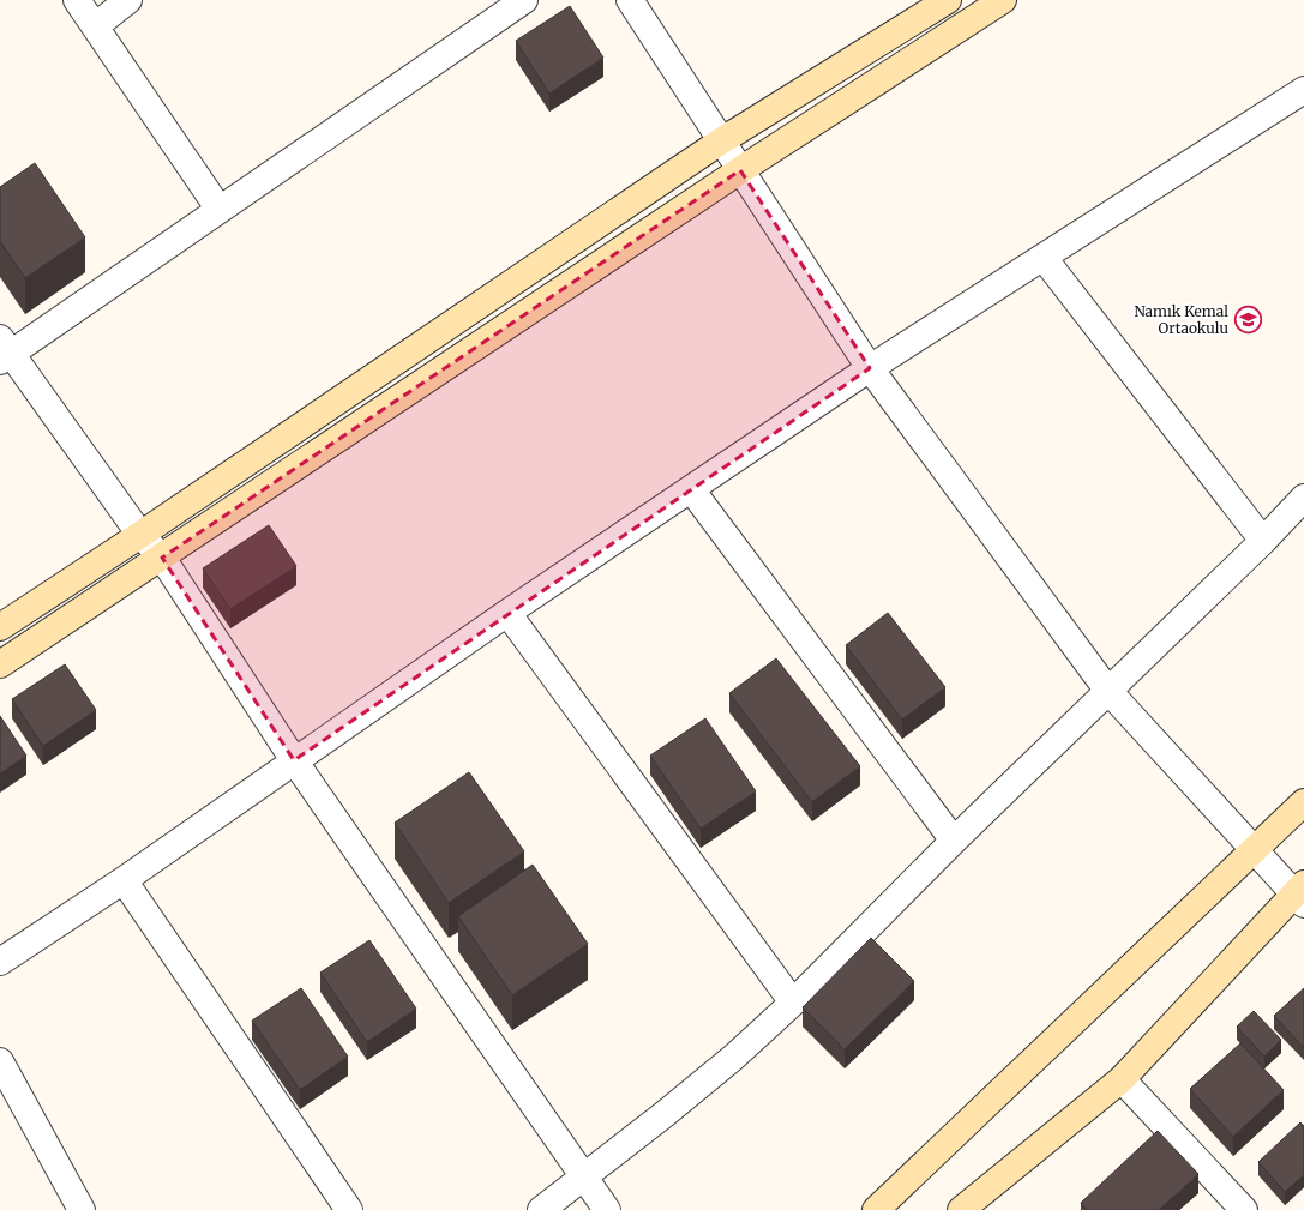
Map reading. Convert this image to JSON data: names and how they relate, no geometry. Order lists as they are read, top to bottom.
{
  "places": {
    "school or university": ["Namık Kemal Ortaokulu"]
  }
}
